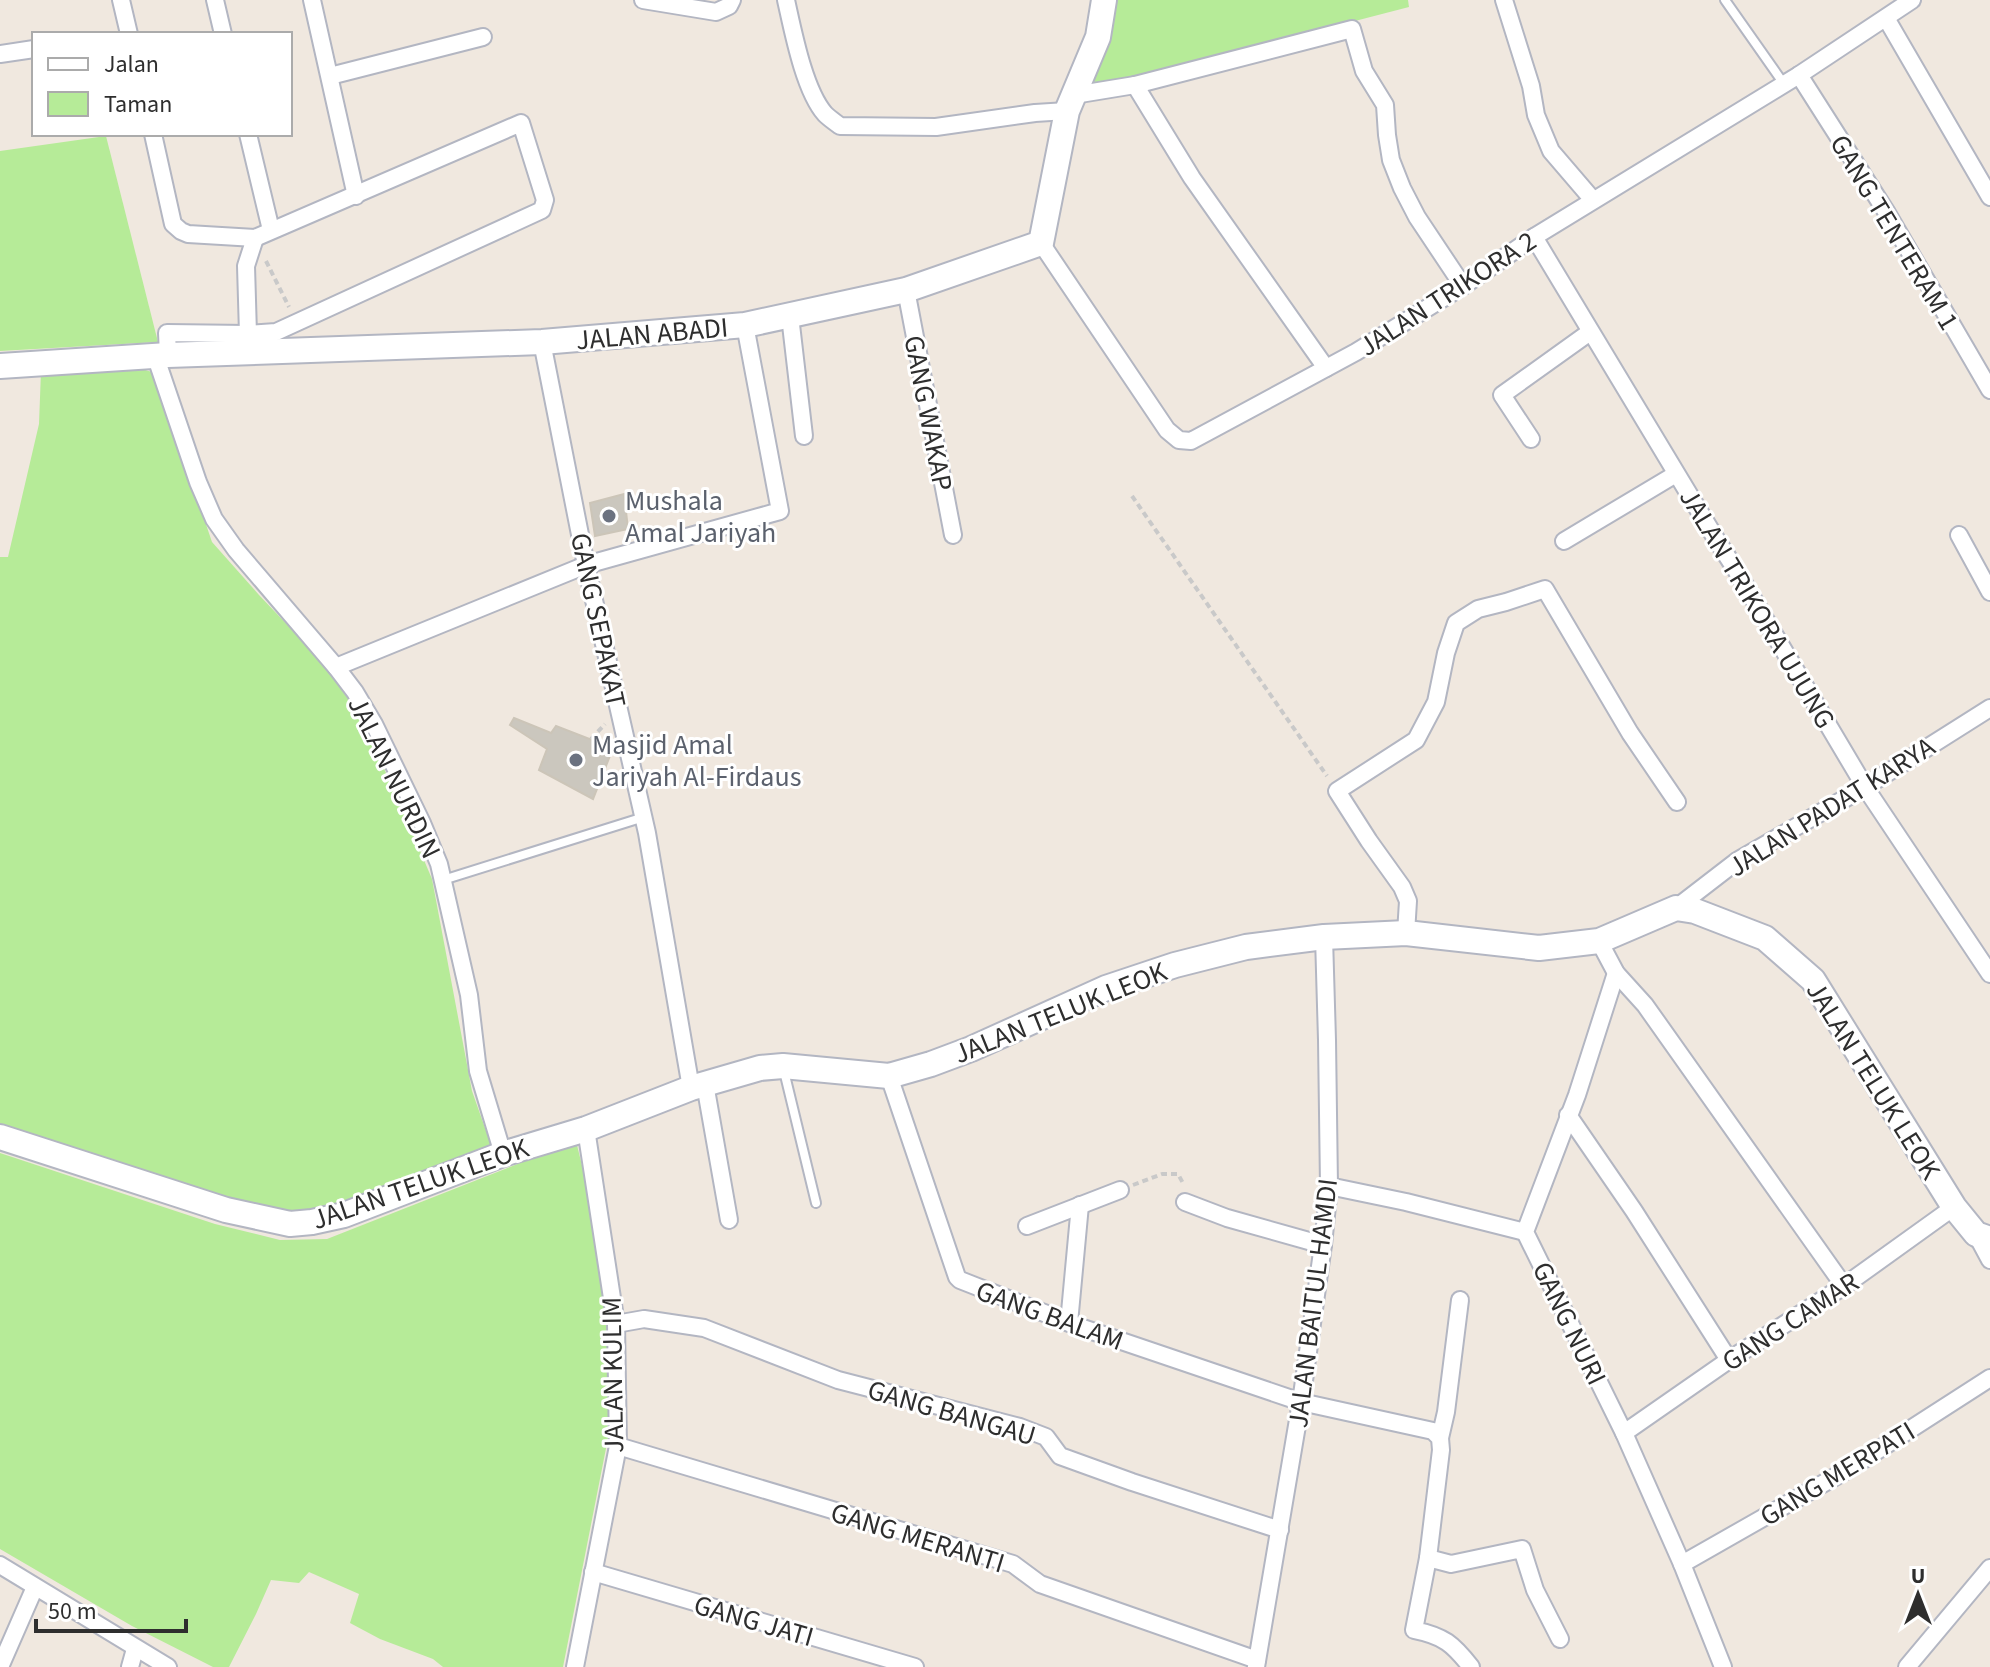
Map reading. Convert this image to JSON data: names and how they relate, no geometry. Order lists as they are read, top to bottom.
{
  "streets": {
    "street": [
      "GANG TENTERAM 1",
      "JALAN TRIKORA 2",
      "JALAN ABADI",
      "GANG WAKAP",
      "JALAN TRIKORA UJUNG",
      "GANG SEPAKAT",
      "JALAN NURDIN",
      "JALAN PADAT KARYA",
      "JALAN TELUK LEOK",
      "JALAN BAITUL HAMDI",
      "GANG BALAM",
      "GANG CAMAR",
      "GANG NURI",
      "JALAN KULIM",
      "GANG BANGAU",
      "GANG MERPATI",
      "GANG MERANTI",
      "GANG JATI"
    ]
  },
  "crossings": [
    ["GANG TENTERAM 1", "JALAN TRIKORA 2"],
    ["JALAN TRIKORA 2", "JALAN ABADI"],
    ["JALAN TRIKORA 2", "JALAN TRIKORA UJUNG"],
    ["JALAN ABADI", "GANG WAKAP"],
    ["JALAN ABADI", "GANG SEPAKAT"],
    ["JALAN ABADI", "JALAN NURDIN"],
    ["JALAN TRIKORA UJUNG", "JALAN PADAT KARYA"],
    ["GANG SEPAKAT", "JALAN TELUK LEOK"],
    ["JALAN NURDIN", "JALAN TELUK LEOK"],
    ["JALAN PADAT KARYA", "JALAN TELUK LEOK"],
    ["JALAN TELUK LEOK", "JALAN BAITUL HAMDI"],
    ["JALAN TELUK LEOK", "GANG BALAM"],
    ["JALAN TELUK LEOK", "GANG CAMAR"],
    ["JALAN TELUK LEOK", "JALAN KULIM"],
    ["JALAN BAITUL HAMDI", "GANG BALAM"],
    ["JALAN BAITUL HAMDI", "GANG BANGAU"],
    ["JALAN BAITUL HAMDI", "GANG MERANTI"],
    ["GANG CAMAR", "GANG NURI"],
    ["GANG NURI", "GANG MERPATI"],
    ["JALAN KULIM", "GANG BANGAU"],
    ["JALAN KULIM", "GANG MERANTI"],
    ["JALAN KULIM", "GANG JATI"]
  ],
  "places": ["Mushala Amal Jariyah", "Masjid Amal Jariyah Al-Firdaus"],
  "legend": ["Jalan", "Taman"],
  "scale_bar": "50 m",
  "north": "top"
}
